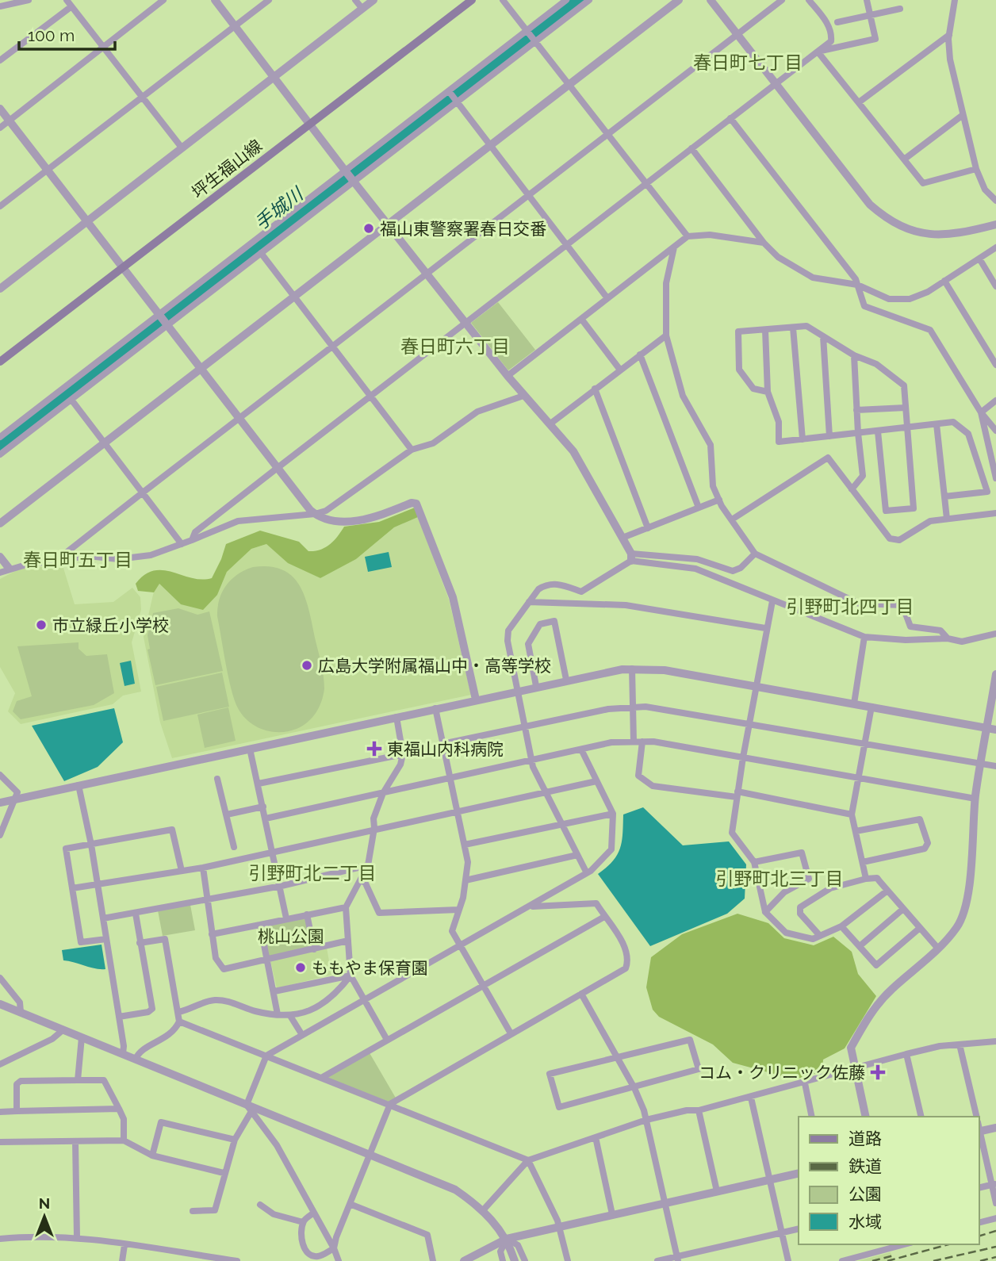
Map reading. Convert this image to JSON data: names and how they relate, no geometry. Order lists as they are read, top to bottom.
{
  "streets": {
    "main road": ["坪生福山線"]
  },
  "districts": [
    "春日町七丁目",
    "春日町六丁目",
    "春日町五丁目",
    "引野町北四丁目",
    "引野町北二丁目",
    "引野町北三丁目"
  ],
  "water": ["手城川"],
  "parks": ["桃山公園"],
  "places": {
    "other": [
      "福山東警察署春日交番",
      "市立緑丘小学校",
      "広島大学附属福山中・高等学校",
      "ももやま保育園"
    ],
    "health": ["東福山内科病院", "コム・クリニック佐藤"]
  },
  "legend": [
    "道路",
    "鉄道",
    "公園",
    "水域"
  ],
  "scale_bar": "100 m",
  "north": "top"
}
